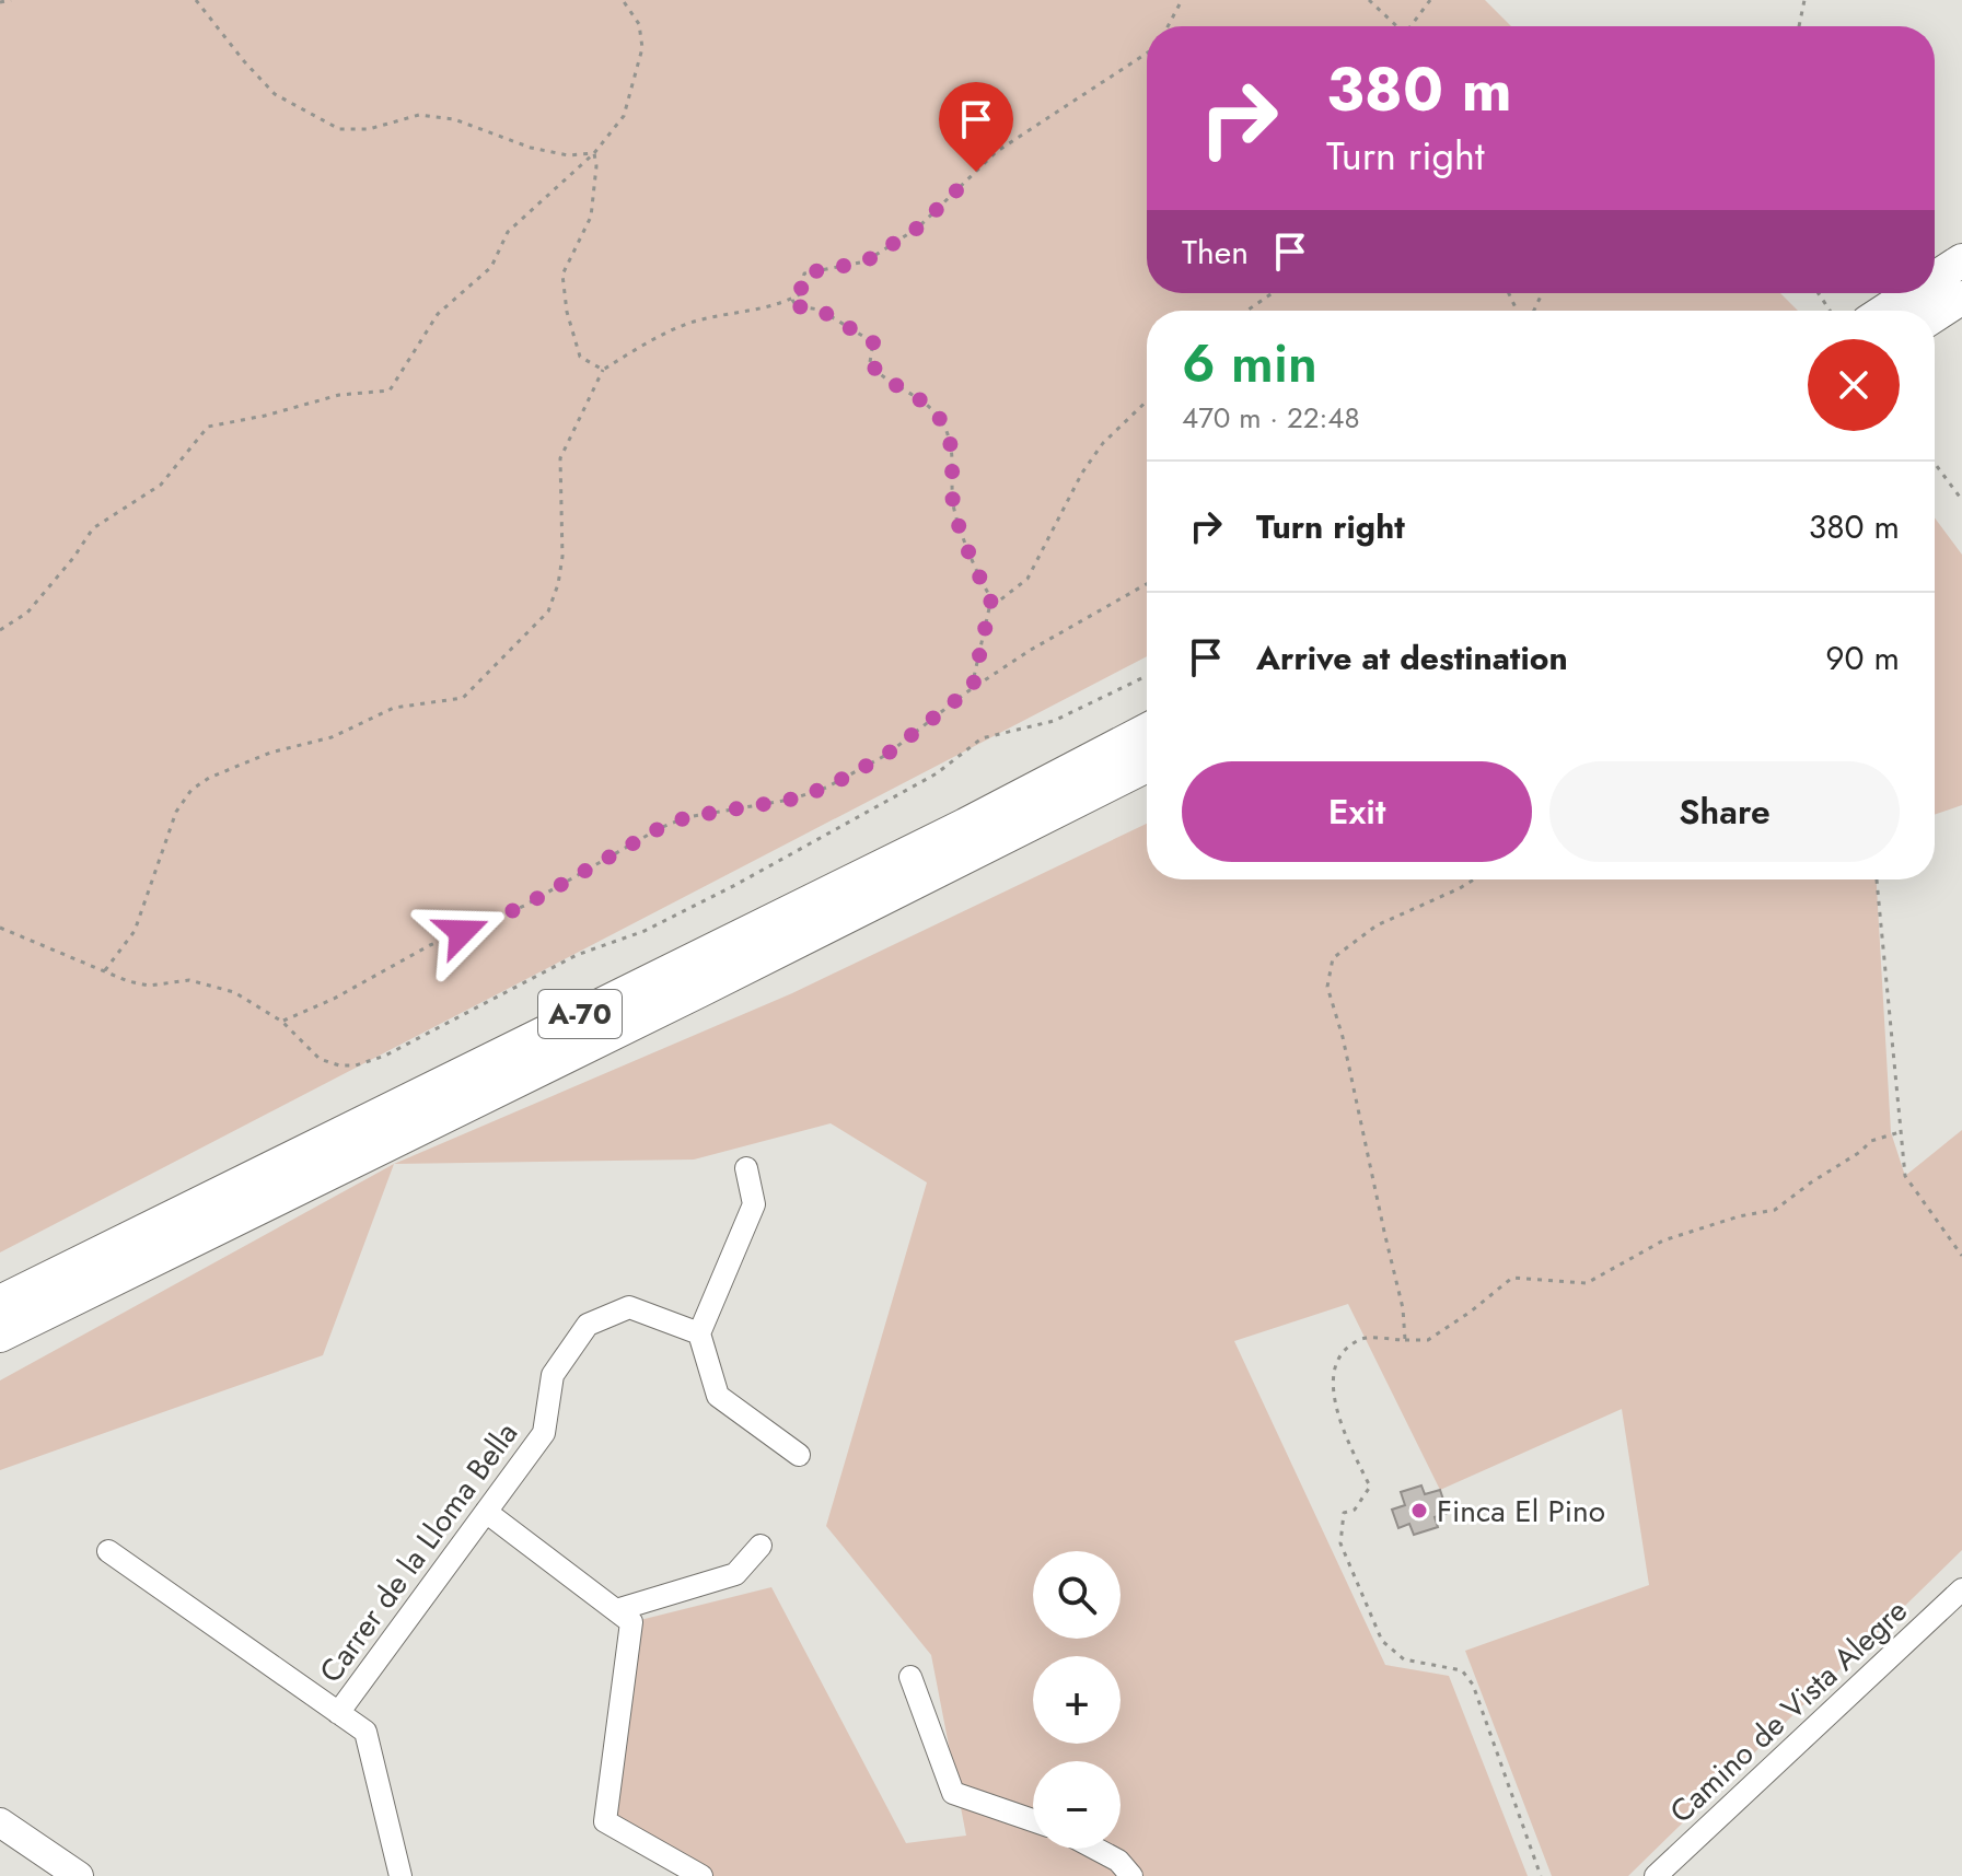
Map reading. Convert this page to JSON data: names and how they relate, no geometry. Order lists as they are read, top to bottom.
{
  "streets": {
    "highway": ["A-70"],
    "street": ["Carrer de la Lloma Bella", "Camino de Vista Alegre"]
  },
  "places": ["Finca El Pino"],
  "page": {
    "turn": ["380 m", "Turn right"],
    "then": "Then",
    "heading": ["6 min", "470 m · 22:48"],
    "list": [
      {
        "name": "Turn right",
        "value": "380 m"
      },
      {
        "name": "Arrive at destination",
        "value": "90 m"
      }
    ],
    "buttons": ["Exit", "Share"],
    "map_buttons": ["+", "−"]
  }
}
